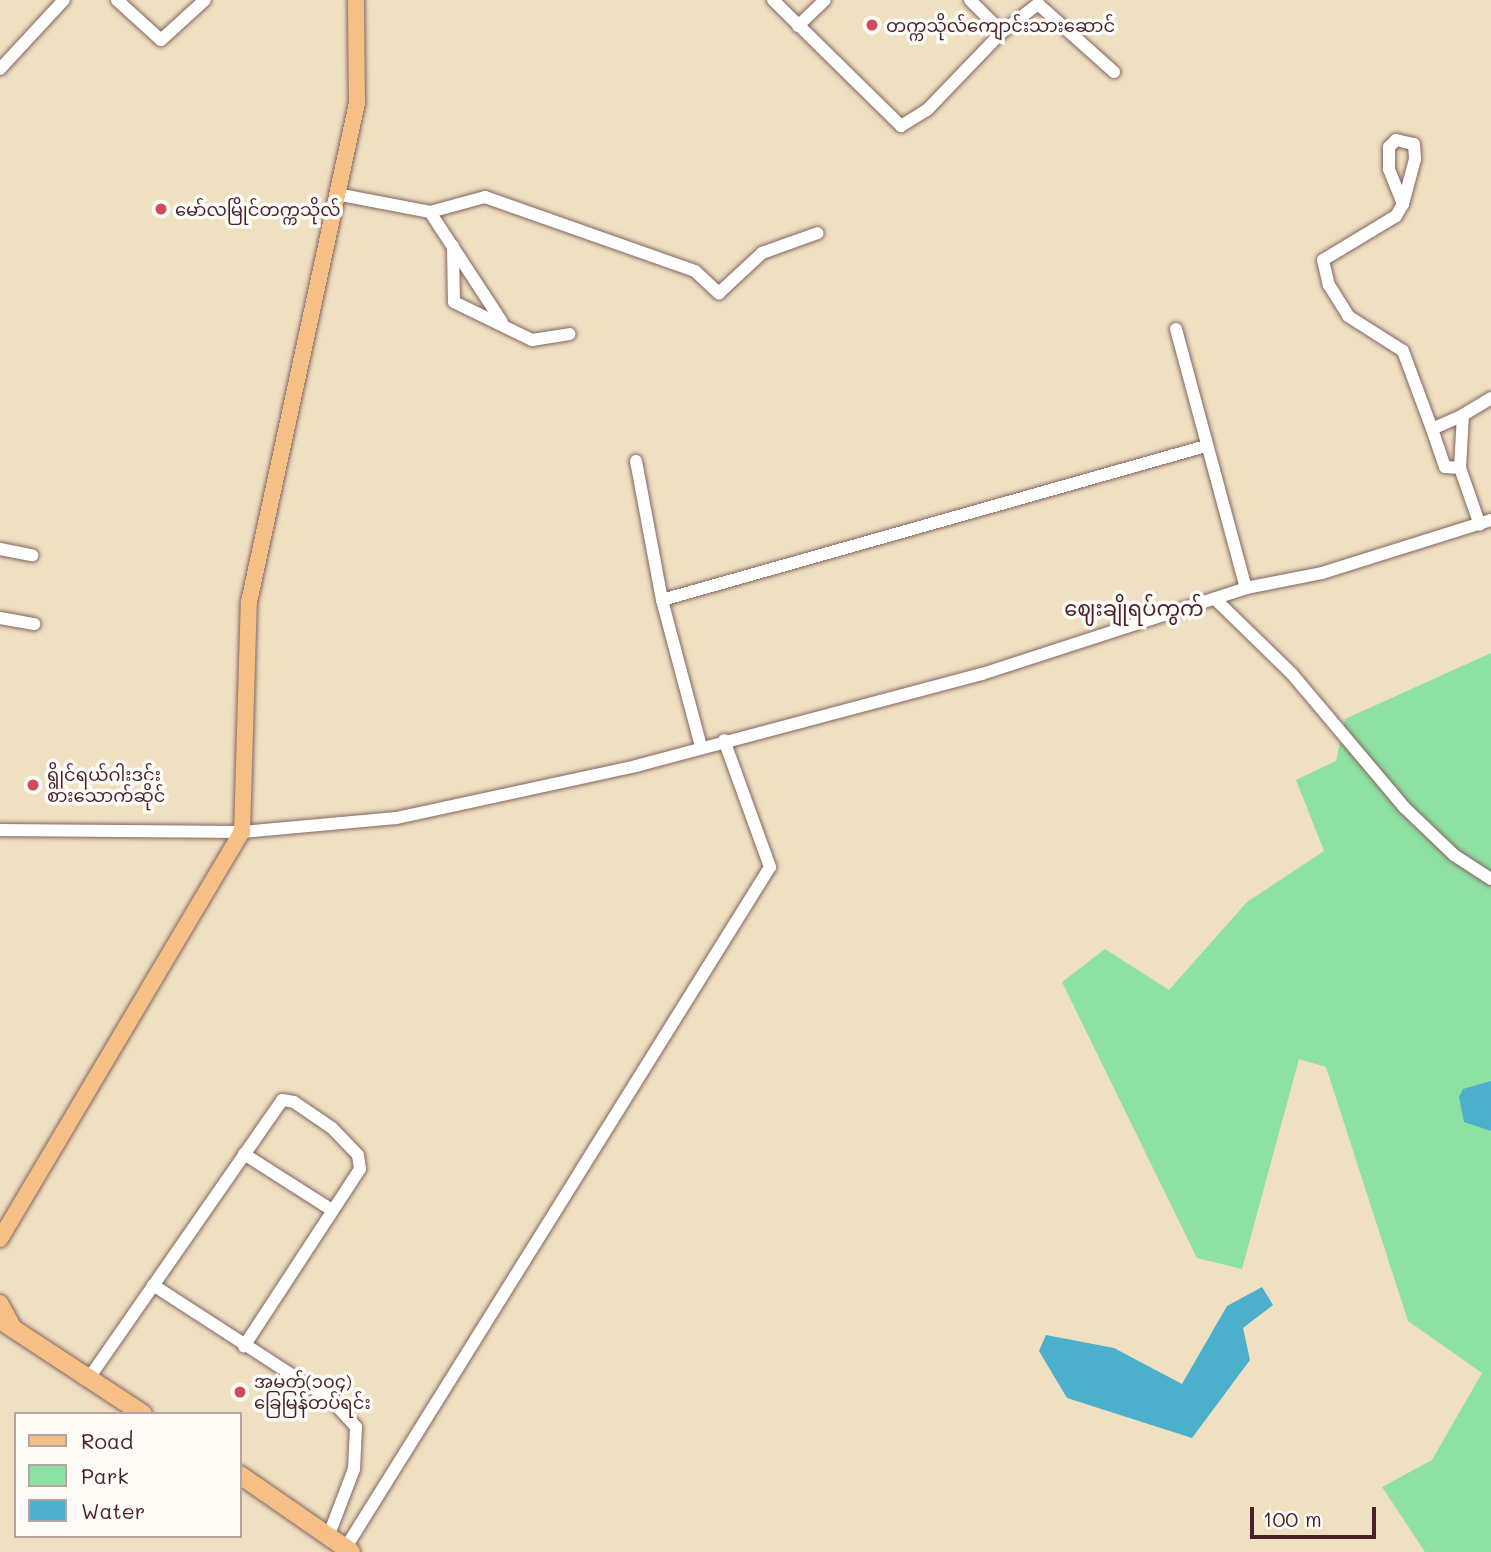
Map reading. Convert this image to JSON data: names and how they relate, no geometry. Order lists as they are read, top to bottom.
{
  "districts": ["ဈေးချိုရပ်ကွက်"],
  "places": [
    "တက္ကသိုလ်ကျောင်းသားဆောင်",
    "မော်လမြိုင်တက္ကသိုလ်",
    "ရွိုင်ရယ်ဂါးဒင်း စားသောက်ဆိုင်",
    "အမှတ်(၁၀၄) ခြေမြန်တပ်ရင်း"
  ],
  "legend": ["Road", "Park", "Water"],
  "scale_bar": "100 m"
}
